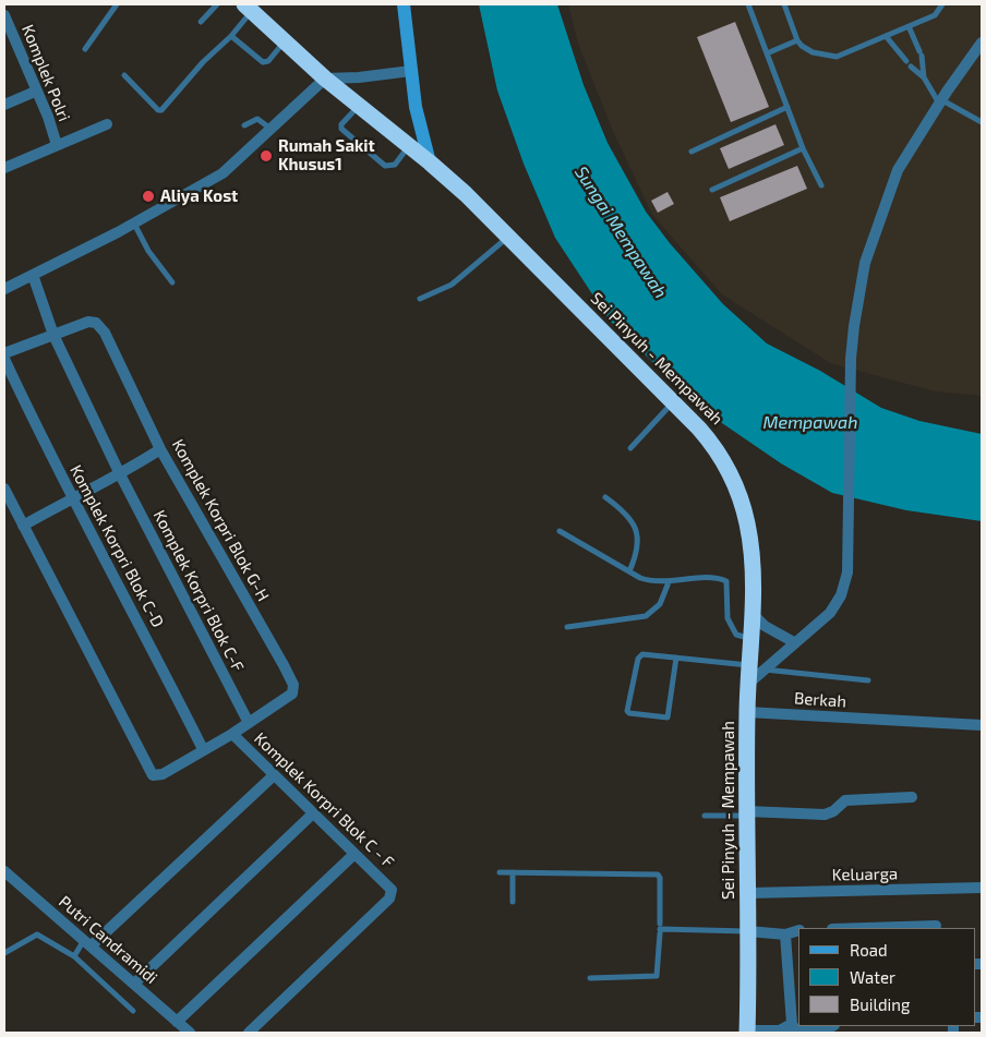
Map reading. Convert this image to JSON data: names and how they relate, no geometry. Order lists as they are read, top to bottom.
{
  "streets": {
    "highway": ["Sei Pinyuh - Mempawah"],
    "street": [
      "Komplek Polri",
      "Komplek Korpri Blok G-H",
      "Komplek Korpri Blok C-D",
      "Komplek Korpri Blok C-F",
      "Berkah",
      "Komplek Korpri Blok C - F",
      "Keluarga",
      "Putri Candramidi"
    ]
  },
  "crossings": [
    ["Sei Pinyuh - Mempawah", "Berkah"],
    ["Sei Pinyuh - Mempawah", "Keluarga"],
    ["Komplek Korpri Blok G-H", "Komplek Korpri Blok C-F"]
  ],
  "water": ["Sungai Mempawah", "Mempawah"],
  "places": ["Rumah Sakit Khusus1", "Aliya Kost"],
  "legend": ["Road", "Water", "Building"]
}
